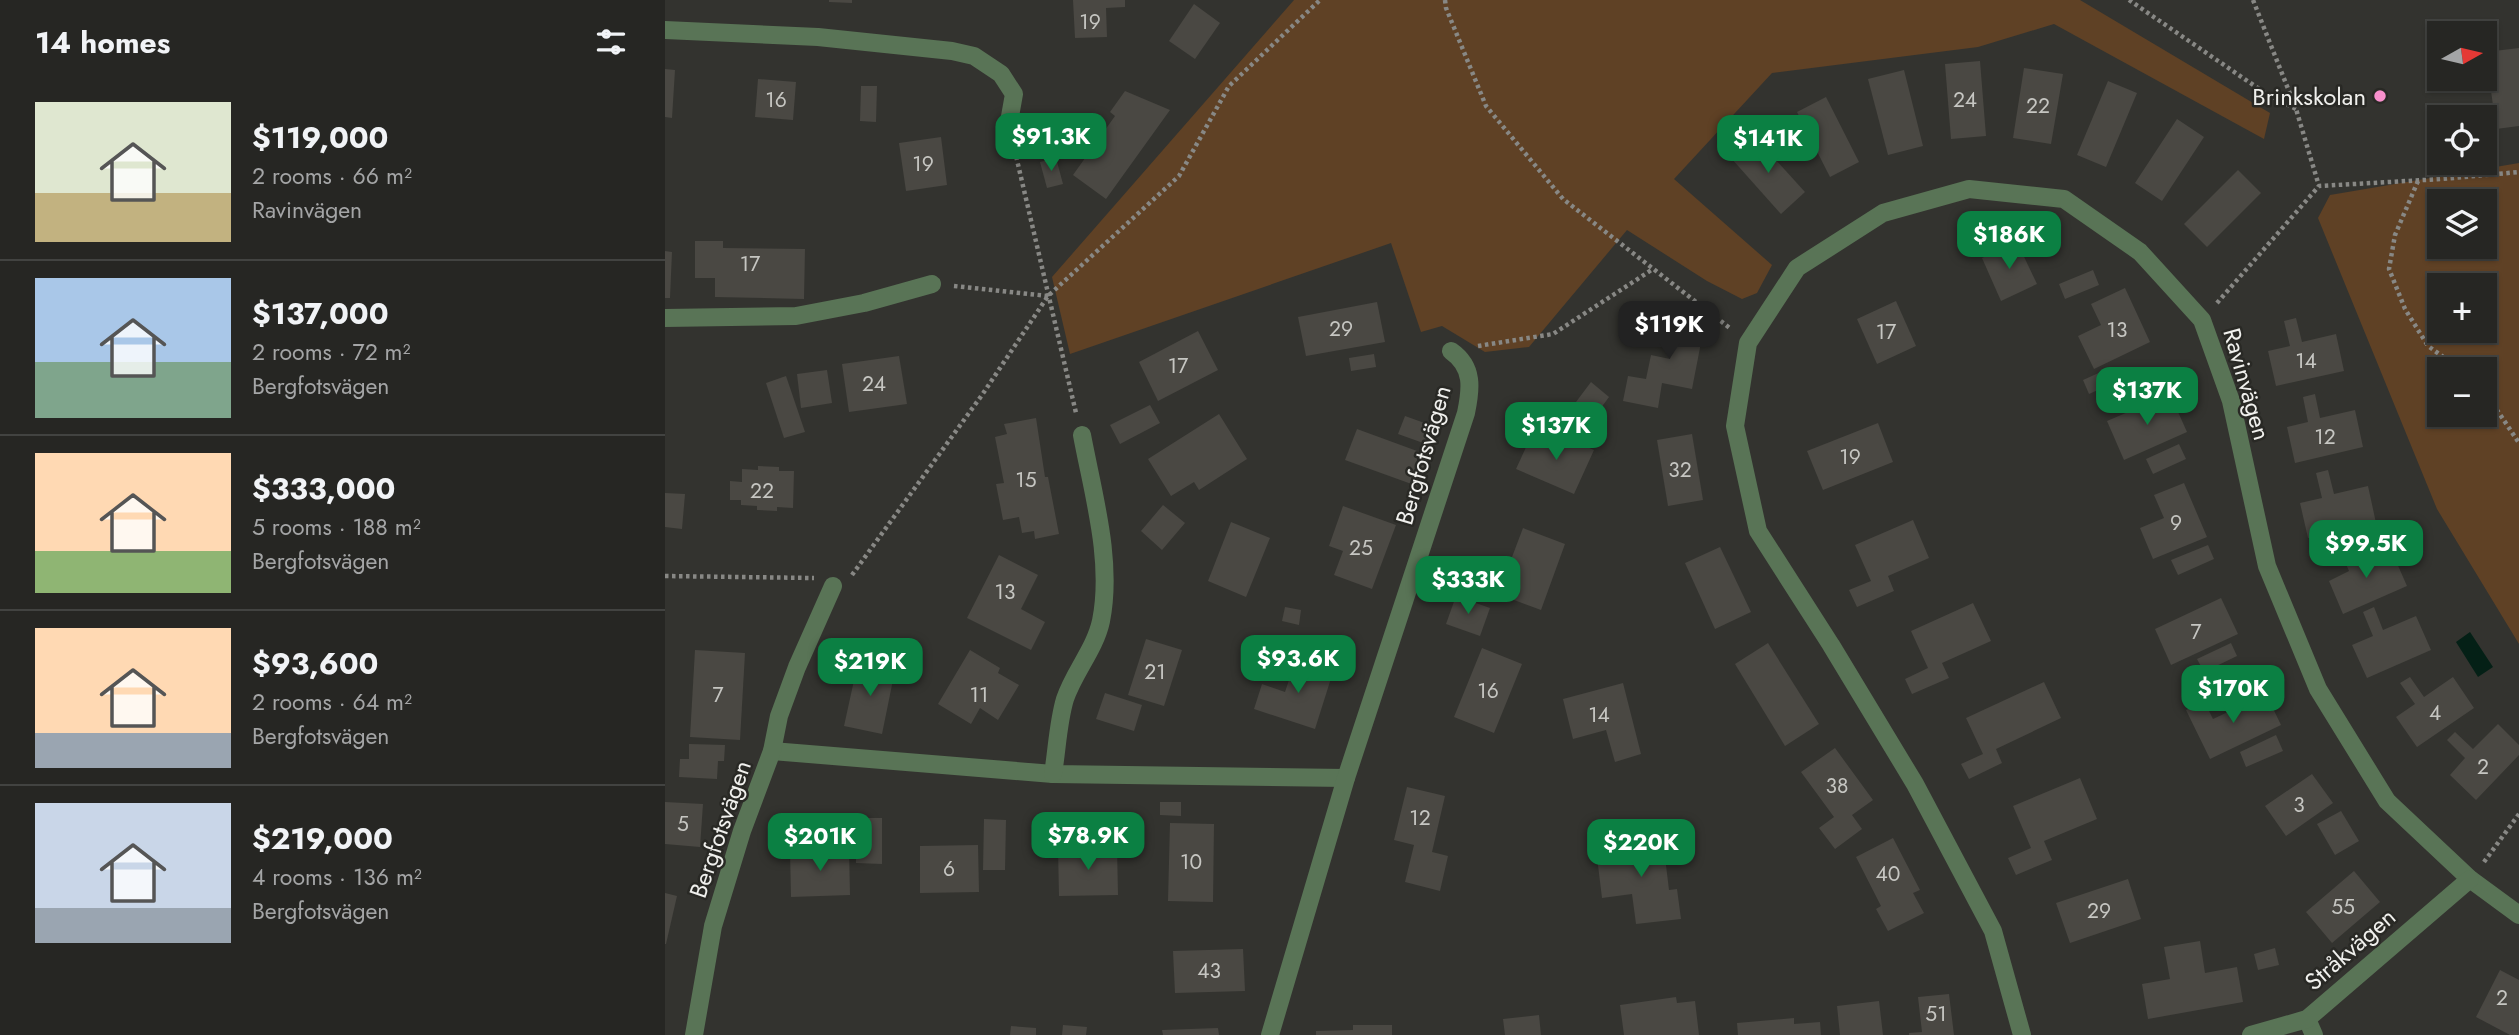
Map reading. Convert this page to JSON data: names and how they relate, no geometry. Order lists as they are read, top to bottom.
{
  "streets": {
    "street": ["Ravinvägen", "Bergfotsvägen", "Stråkvägen"]
  },
  "crossings": [
    ["Ravinvägen", "Stråkvägen"]
  ],
  "places": ["Brinkskolan"],
  "house_numbers": [
    "19",
    "16",
    "24",
    "22",
    "19",
    "17",
    "29",
    "13",
    "17",
    "14",
    "17",
    "24",
    "12",
    "19",
    "32",
    "15",
    "22",
    "9",
    "25",
    "13",
    "7",
    "21",
    "16",
    "7",
    "11",
    "4",
    "14",
    "2",
    "38",
    "3",
    "12",
    "5",
    "10",
    "6",
    "40",
    "55",
    "29",
    "43",
    "2",
    "51"
  ],
  "north": "right",
  "page": {
    "heading": "14 homes",
    "map_buttons": ["+", "−"],
    "list": [
      {
        "name": "$119,000",
        "note": "2 rooms · 66 m² · Ravinvägen"
      },
      {
        "name": "$137,000",
        "note": "2 rooms · 72 m² · Bergfotsvägen"
      },
      {
        "name": "$333,000",
        "note": "5 rooms · 188 m² · Bergfotsvägen"
      },
      {
        "name": "$93,600",
        "note": "2 rooms · 64 m² · Bergfotsvägen"
      },
      {
        "name": "$219,000",
        "note": "4 rooms · 136 m² · Bergfotsvägen"
      }
    ],
    "price": [
      "$91.3K",
      "$141K",
      "$186K",
      "$119K",
      "$137K",
      "$137K",
      "$99.5K",
      "$333K",
      "$93.6K",
      "$219K",
      "$170K",
      "$78.9K",
      "$201K",
      "$220K"
    ]
  }
}
